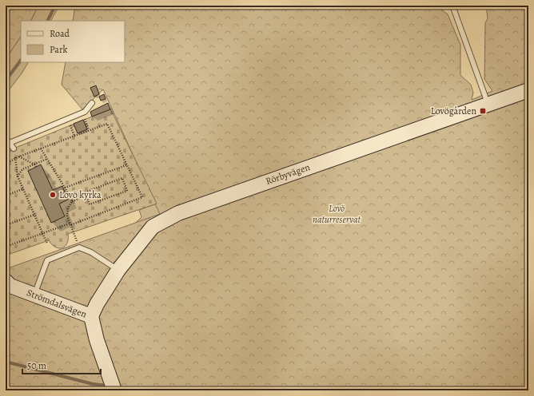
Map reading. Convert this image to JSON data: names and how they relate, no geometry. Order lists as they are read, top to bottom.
{
  "streets": {
    "street": ["Rörbyvägen", "Strömdalsvägen"]
  },
  "crossings": [
    ["Rörbyvägen", "Strömdalsvägen"]
  ],
  "parks": ["Lovö naturreservat"],
  "places": {
    "transit": ["Lovögården"],
    "other": ["Lovö kyrka"]
  },
  "legend": ["Road", "Park"],
  "scale_bar": "50 m"
}
